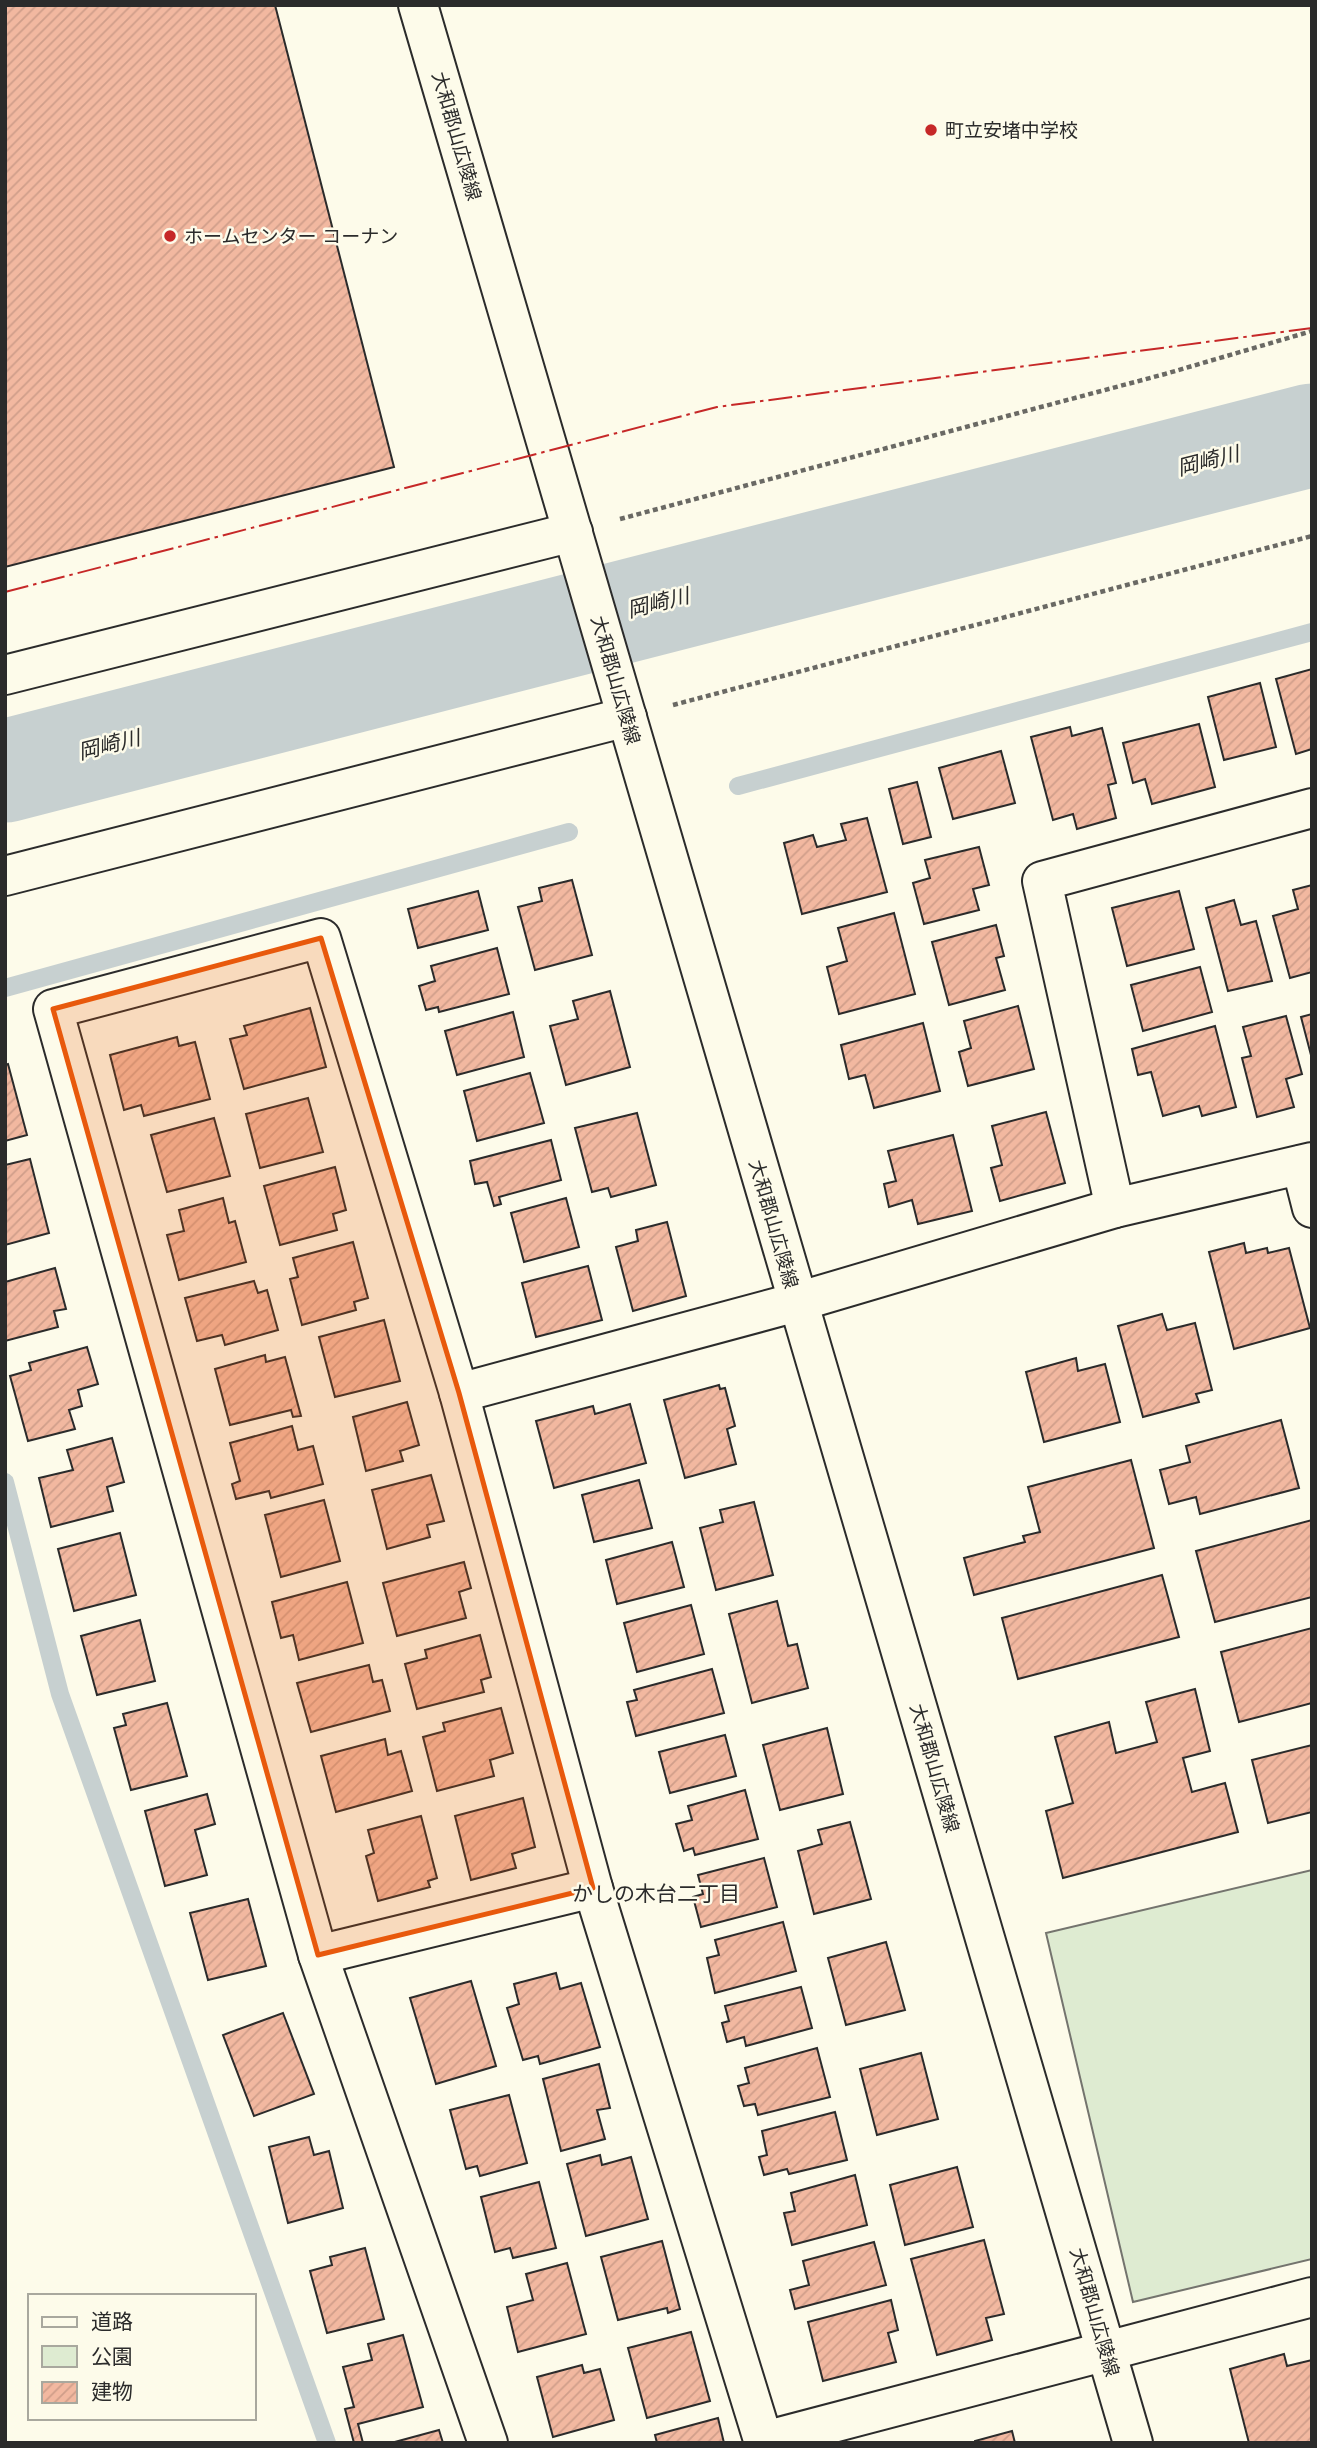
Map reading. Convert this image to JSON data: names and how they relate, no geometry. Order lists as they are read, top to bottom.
{
  "streets": {
    "street": ["大和郡山広陵線"]
  },
  "districts": ["かしの木台二丁目"],
  "water": ["岡崎川"],
  "places": ["町立安堵中学校", "ホームセンター コーナン"],
  "legend": ["道路", "公園", "建物"]
}
